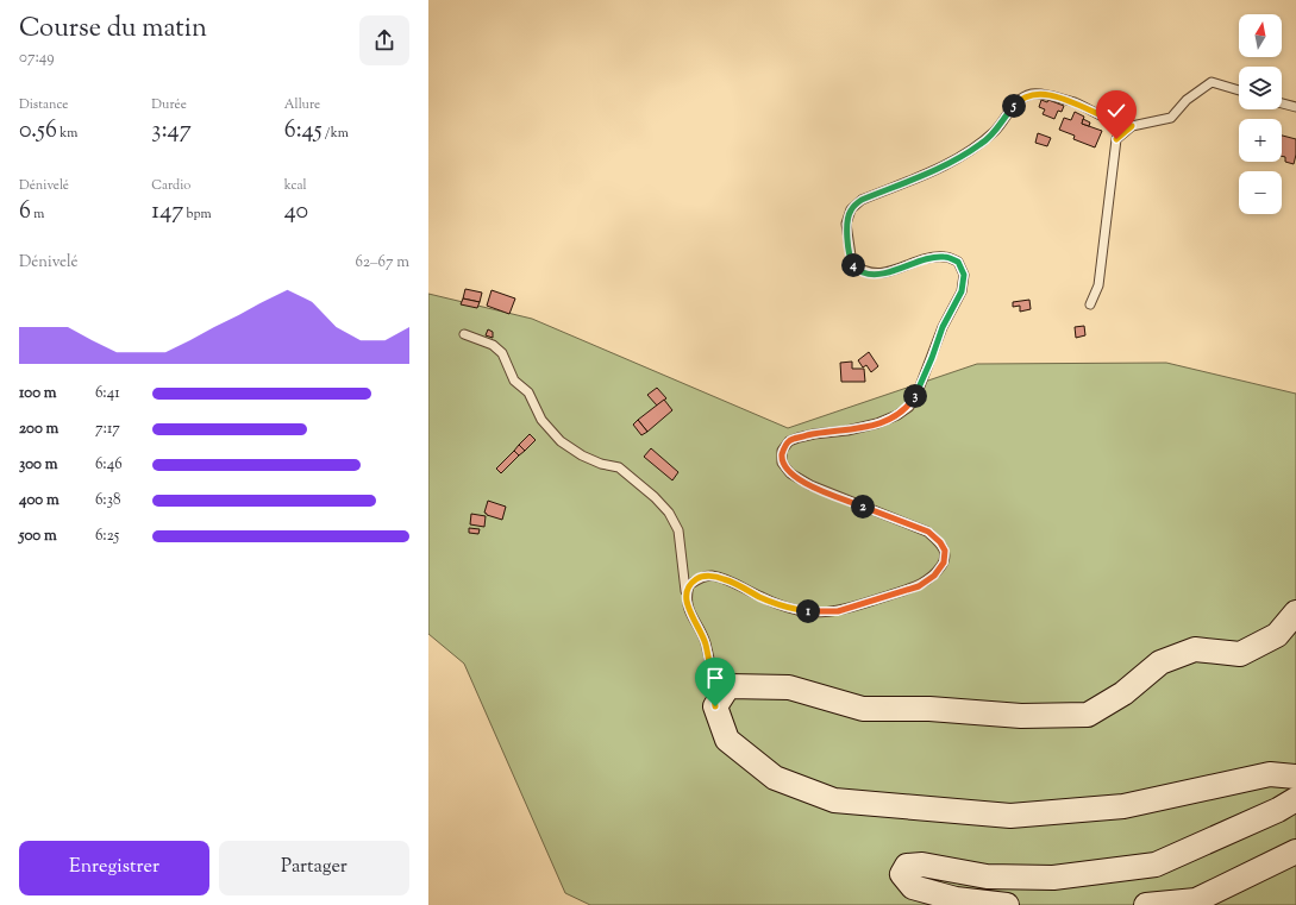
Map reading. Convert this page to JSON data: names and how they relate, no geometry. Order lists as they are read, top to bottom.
{
  "north": "top",
  "page": {
    "heading": ["Course du matin", "07:49"],
    "map_buttons": ["+", "−"],
    "stats": [
      ["Distance", "0.56 km"],
      ["Durée", "3:47"],
      ["Allure", "6:45 /km"],
      ["Dénivelé", "6 m"],
      ["Cardio", "147 bpm"],
      ["kcal", "40"]
    ],
    "pins": [
      "5",
      "4",
      "3",
      "2",
      "1"
    ],
    "chart": ["Dénivelé", "62–67 m"],
    "list": [
      {
        "name": "100 m",
        "note": "6:41"
      },
      {
        "name": "200 m",
        "note": "7:17"
      },
      {
        "name": "300 m",
        "note": "6:46"
      },
      {
        "name": "400 m",
        "note": "6:38"
      },
      {
        "name": "500 m",
        "note": "6:25"
      }
    ],
    "buttons": ["Enregistrer", "Partager"]
  }
}
